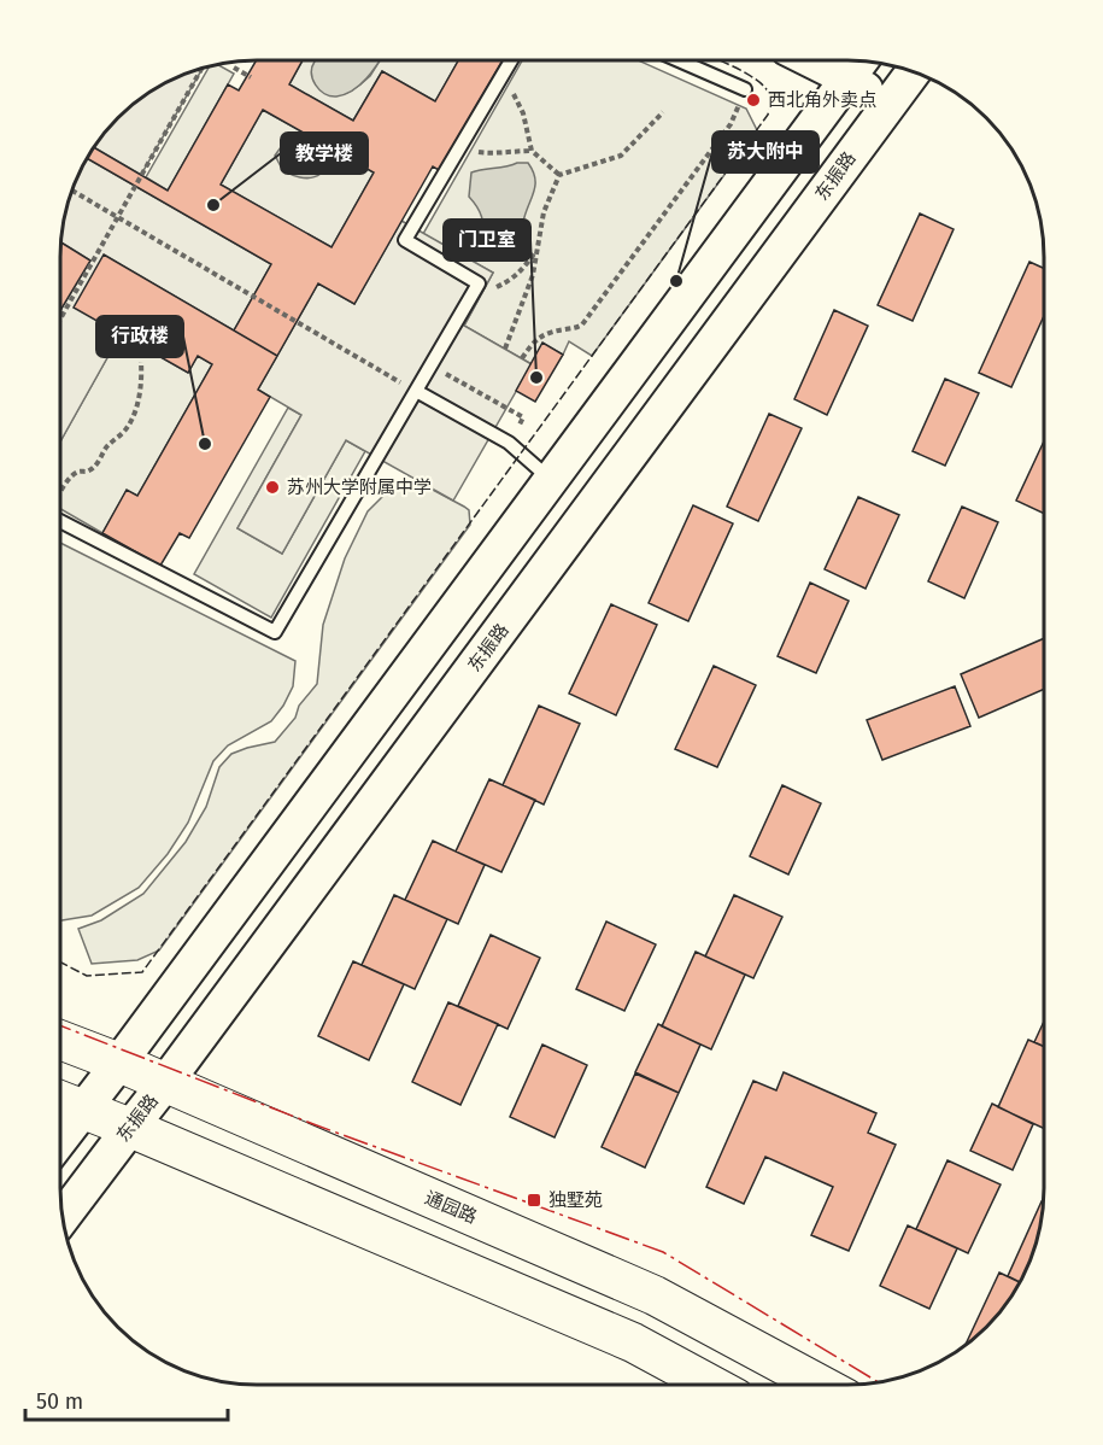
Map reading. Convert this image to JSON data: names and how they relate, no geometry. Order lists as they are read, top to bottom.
{
  "streets": {
    "main road": ["东振路", "通园路"]
  },
  "crossings": [
    ["东振路", "通园路"]
  ],
  "places": {
    "other": [
      "西北角外卖点",
      "教学楼",
      "苏大附中",
      "门卫室",
      "行政楼",
      "苏州大学附属中学"
    ],
    "transit": ["独墅苑"]
  },
  "scale_bar": "50 m"
}
